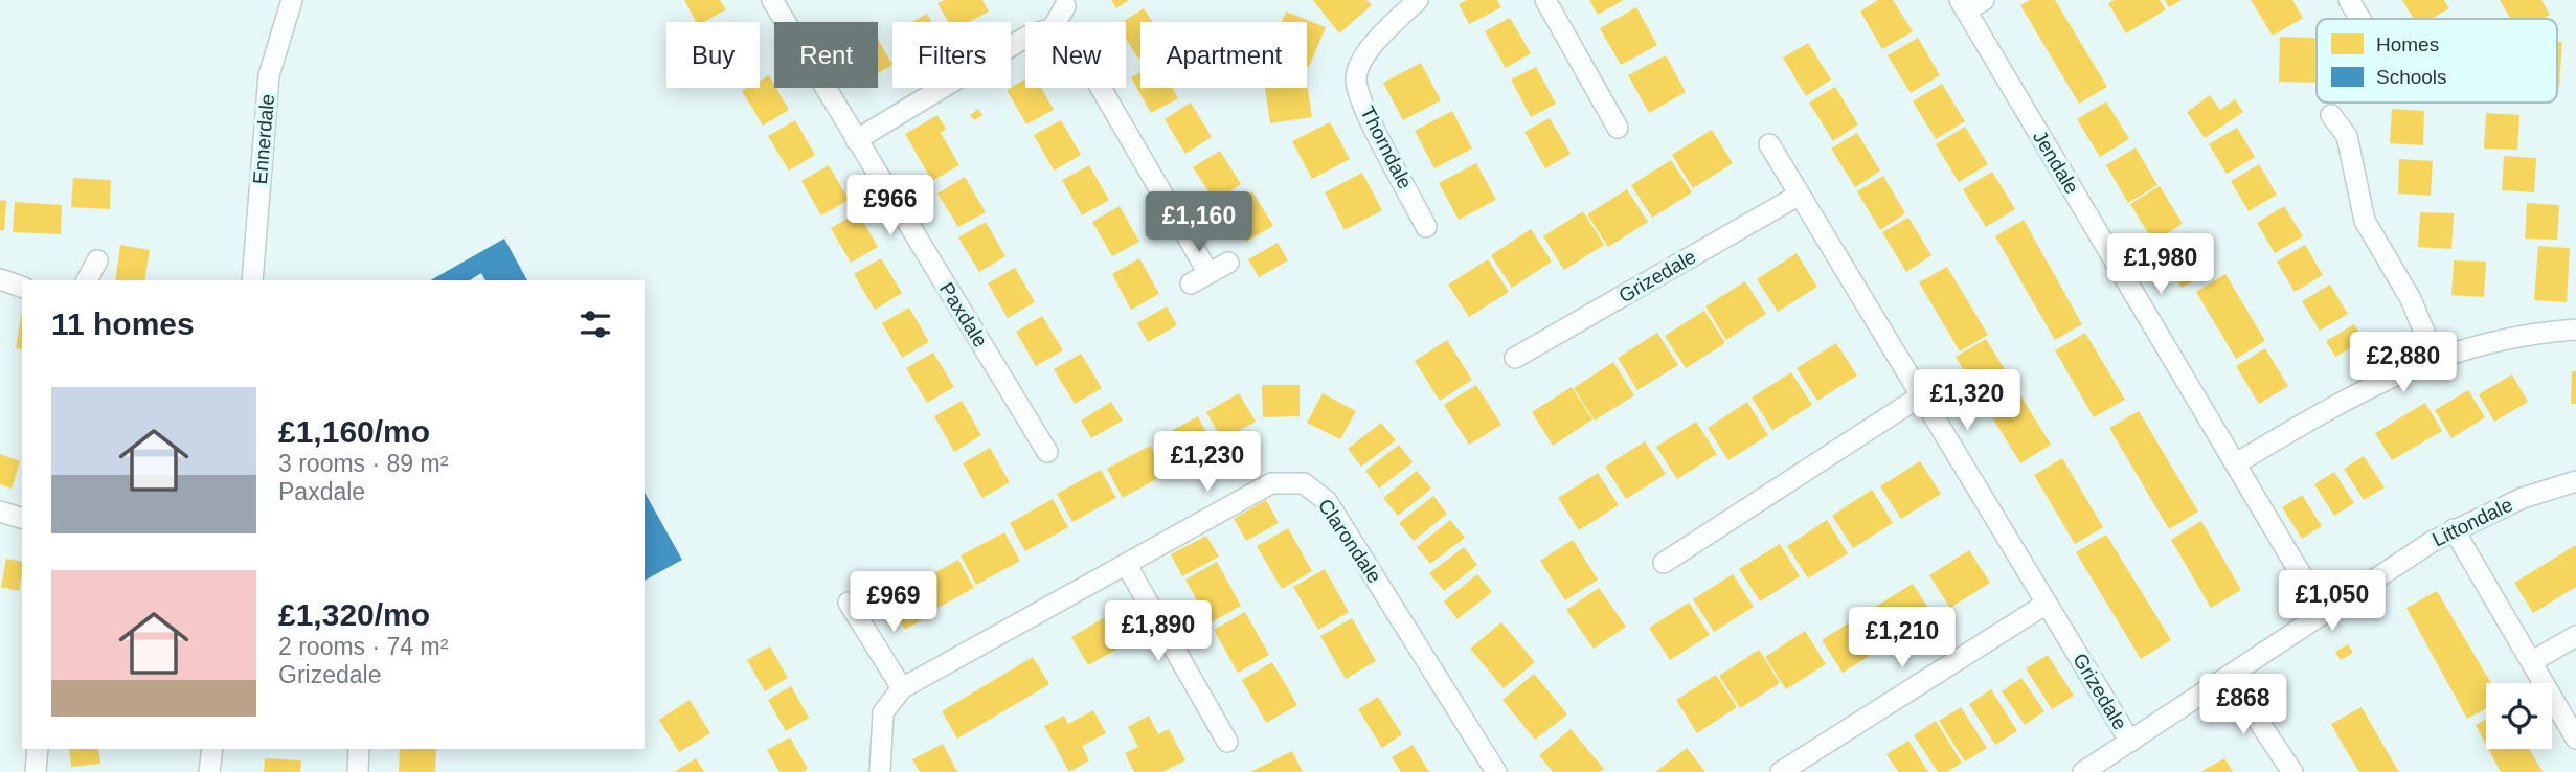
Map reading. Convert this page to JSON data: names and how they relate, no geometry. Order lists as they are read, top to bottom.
{
  "streets": {
    "street": [
      "Ennerdale",
      "Thorndale",
      "Jendale",
      "Grizedale",
      "Paxdale",
      "Littondale",
      "Clarondale"
    ]
  },
  "crossings": [
    ["Jendale", "Littondale"],
    ["Grizedale", "Littondale"]
  ],
  "legend": ["Homes", "Schools"],
  "page": {
    "chip": [
      "Buy",
      "Rent",
      "Filters",
      "New",
      "Apartment"
    ],
    "price": [
      "£966",
      "£1,160",
      "£1,980",
      "£2,880",
      "£1,320",
      "£1,230",
      "£1,050",
      "£969",
      "£1,890",
      "£1,210",
      "£868"
    ],
    "heading": "11 homes",
    "list": [
      {
        "name": "£1,160/mo",
        "note": "3 rooms · 89 m² · Paxdale"
      },
      {
        "name": "£1,320/mo",
        "note": "2 rooms · 74 m² · Grizedale"
      }
    ]
  }
}
